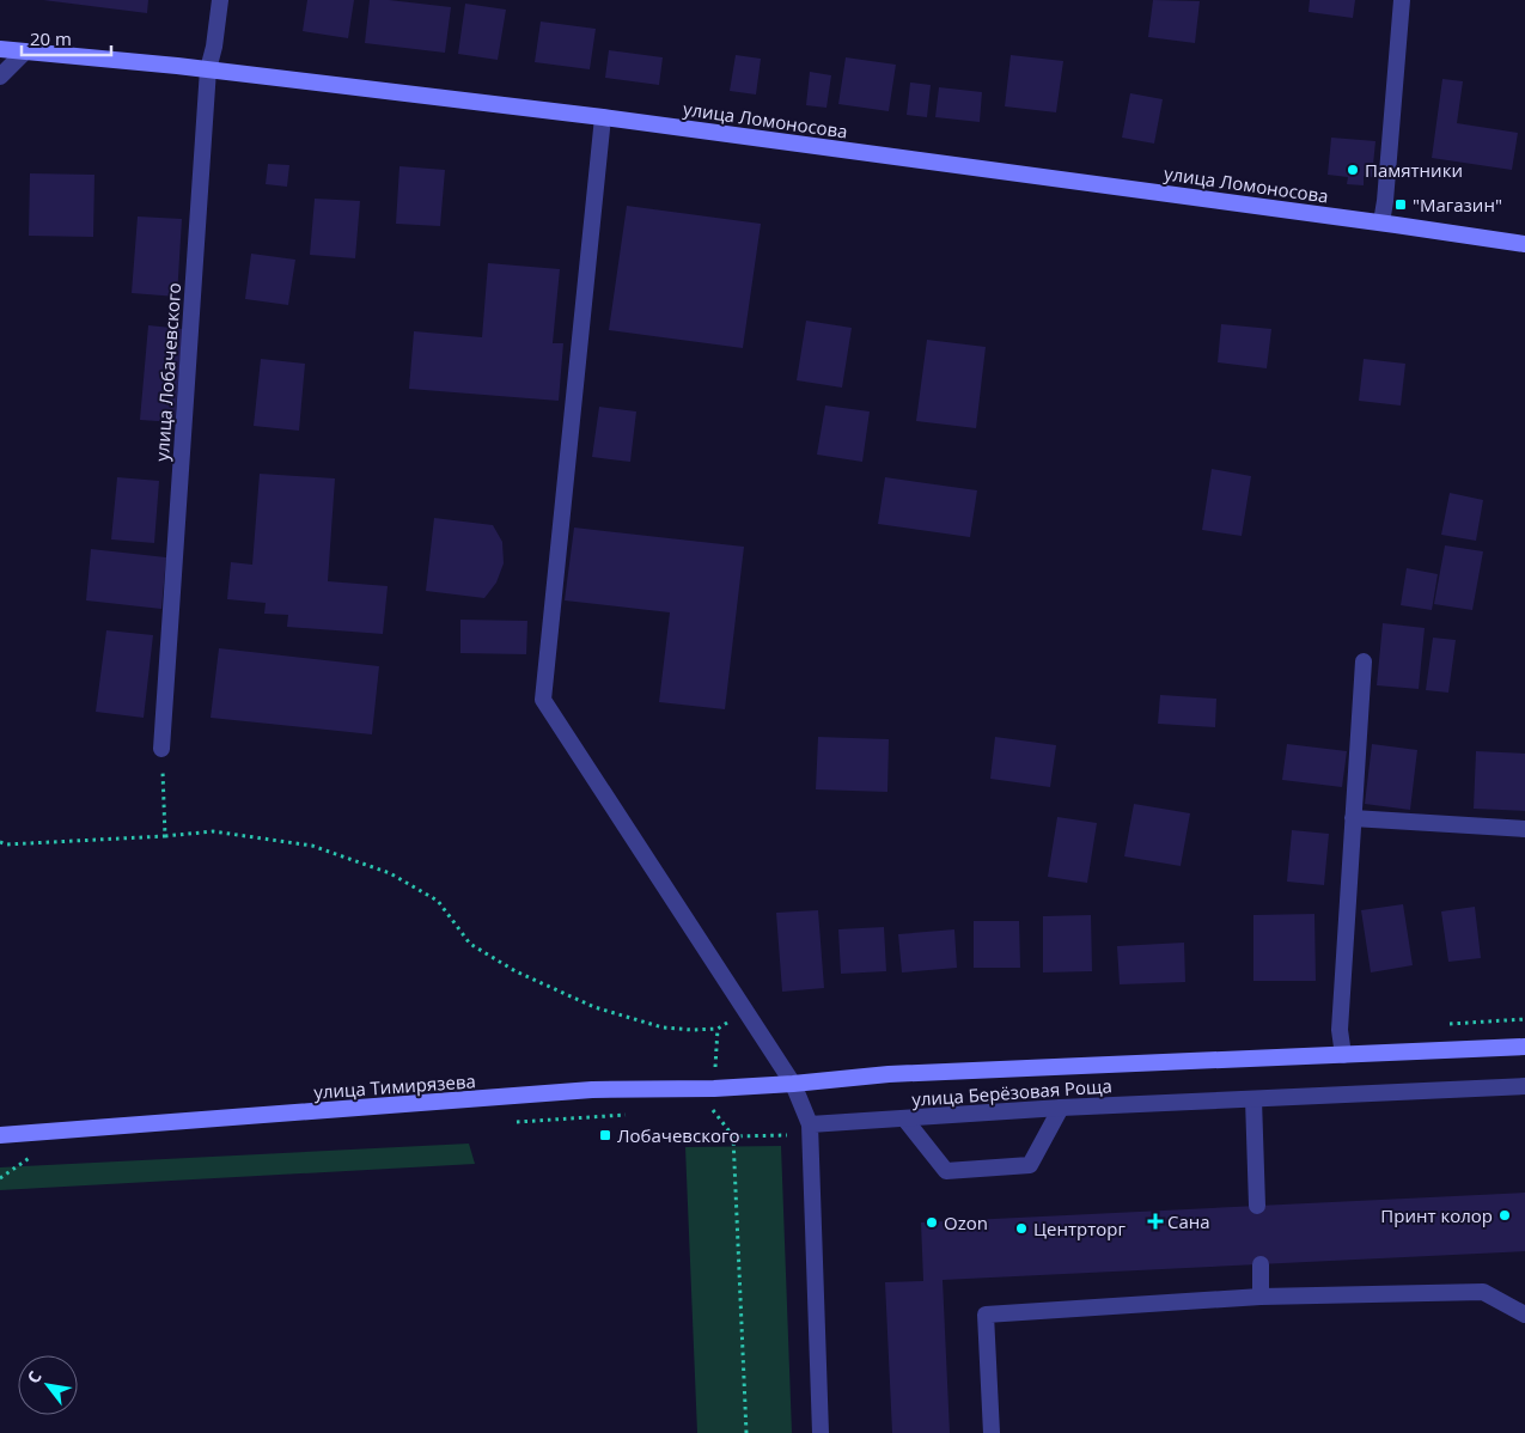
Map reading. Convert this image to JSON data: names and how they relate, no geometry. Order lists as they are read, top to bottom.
{
  "streets": {
    "main road": ["улица Ломоносова", "улица Тимирязева"],
    "street": ["улица Лобачевского", "улица Берёзовая Роща"]
  },
  "crossings": [
    ["улица Ломоносова", "улица Лобачевского"]
  ],
  "places": {
    "other": [
      "Памятники",
      "Принт колор",
      "Ozon",
      "Центрторг"
    ],
    "transit": ["\"Магазин\"", "Лобачевского"],
    "health": ["Сана"]
  },
  "scale_bar": "20 m",
  "north": "top left"
}
